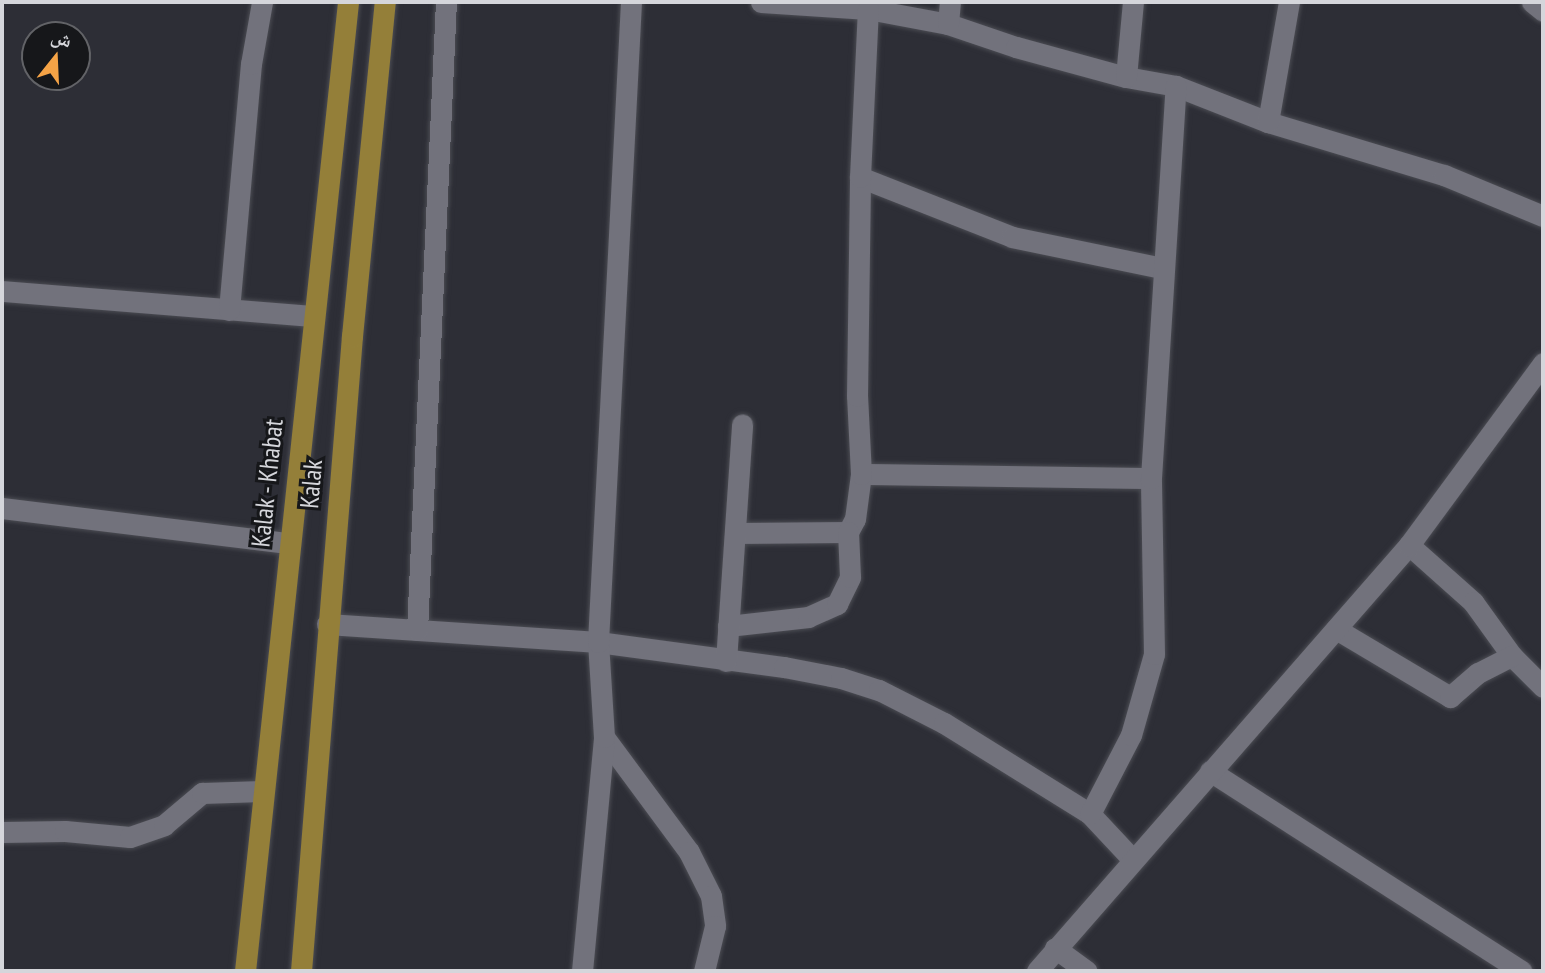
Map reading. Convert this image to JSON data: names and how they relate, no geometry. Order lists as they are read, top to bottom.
{
  "streets": {
    "main road": ["Kalak - Khabat", "Kalak"]
  },
  "north": "top"
}
